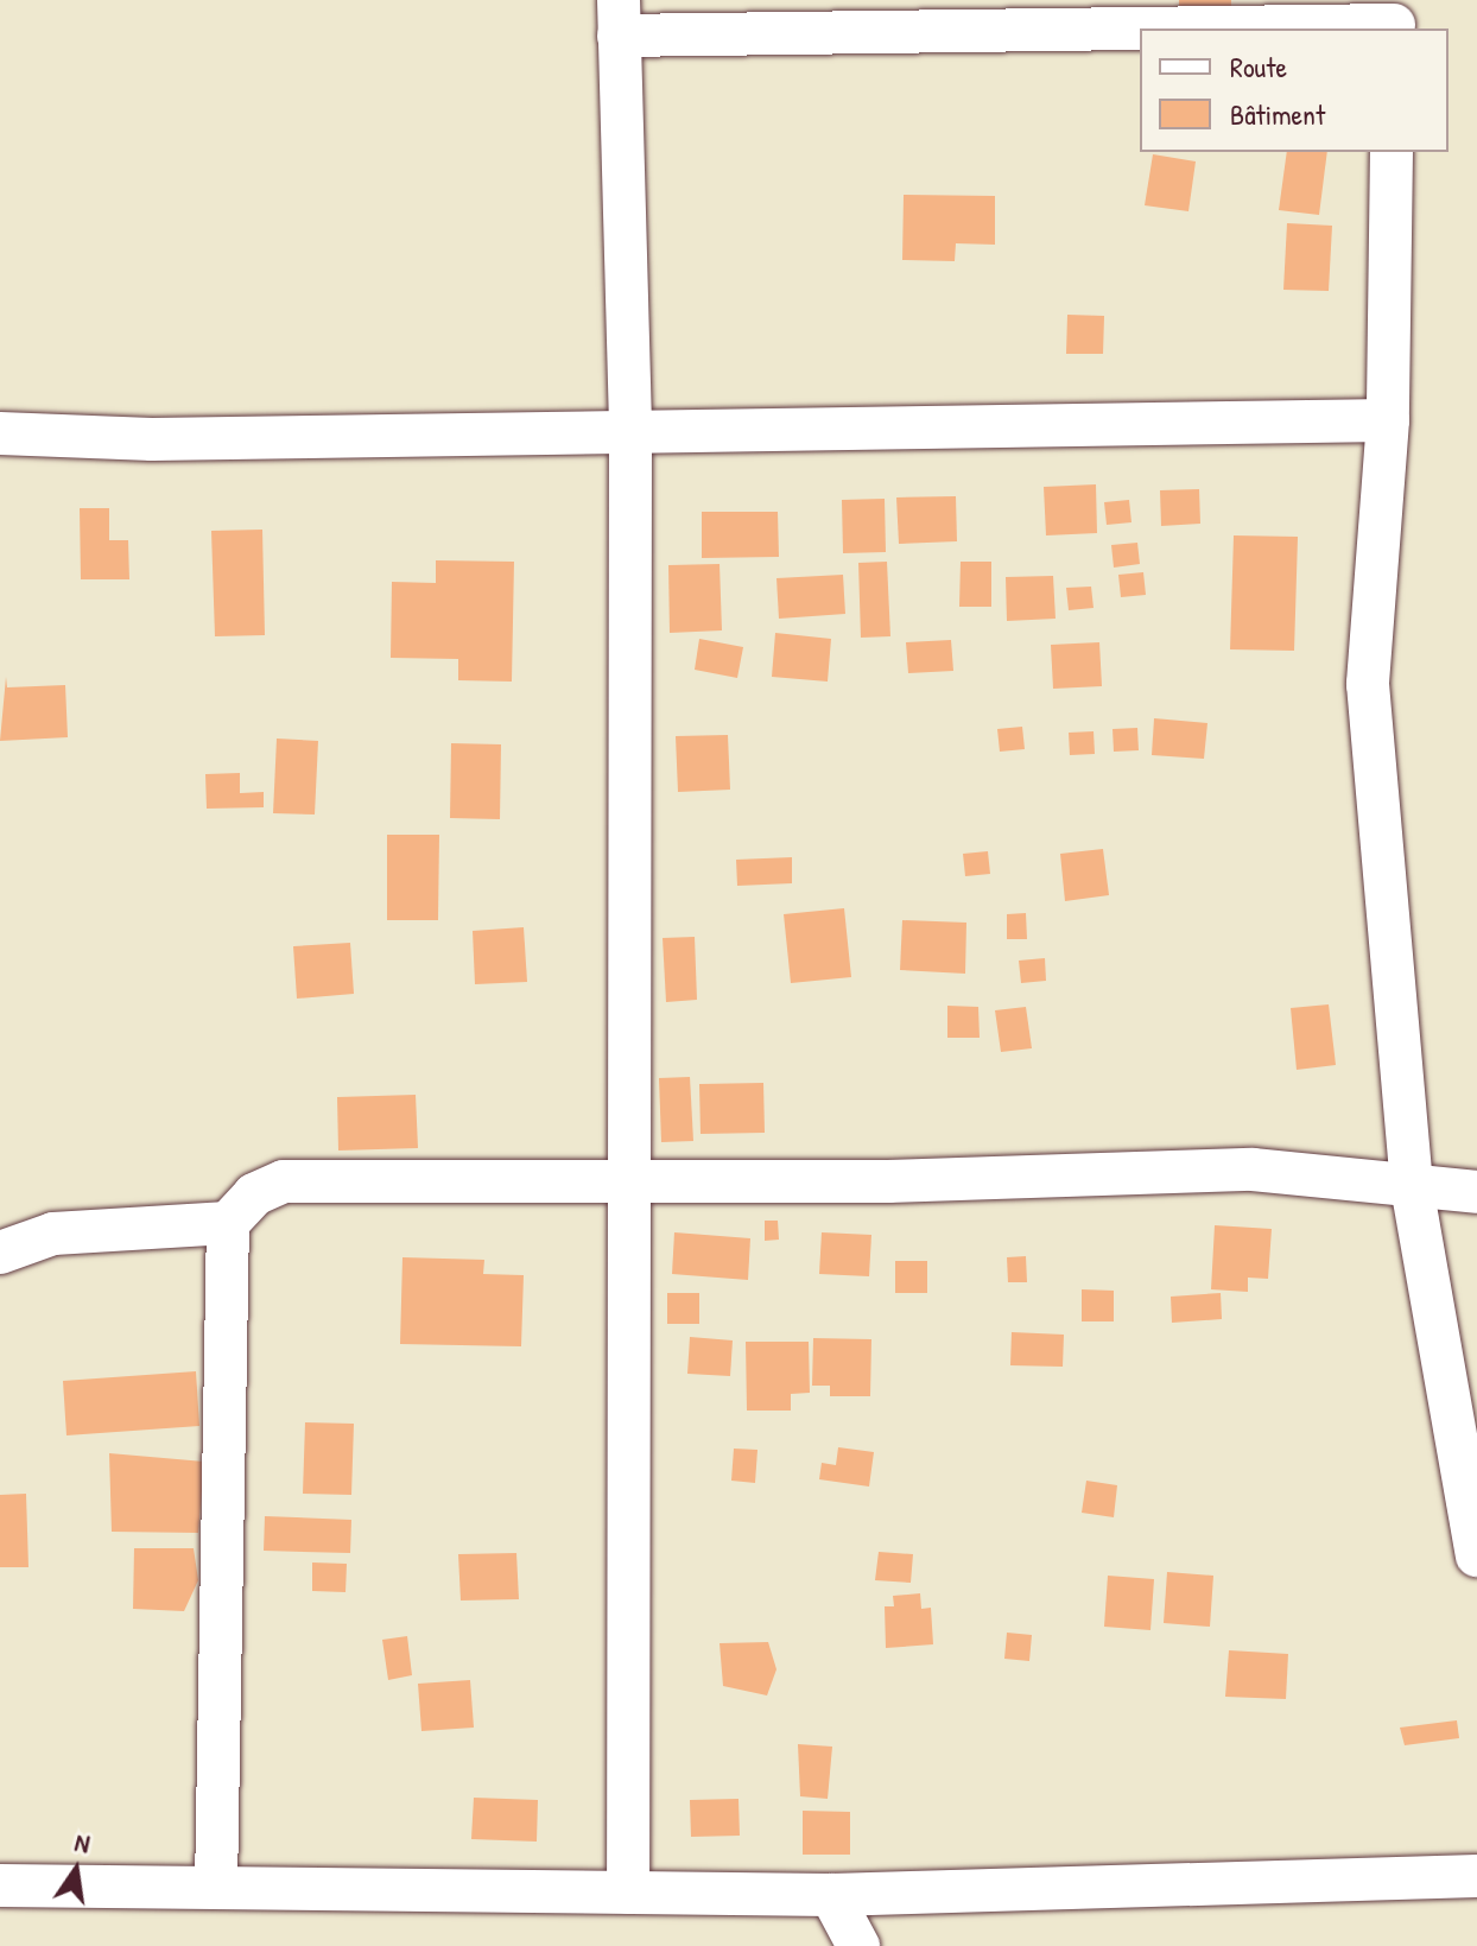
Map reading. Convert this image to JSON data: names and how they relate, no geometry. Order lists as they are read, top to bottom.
{
  "legend": ["Route", "Bâtiment"],
  "north": "top"
}
